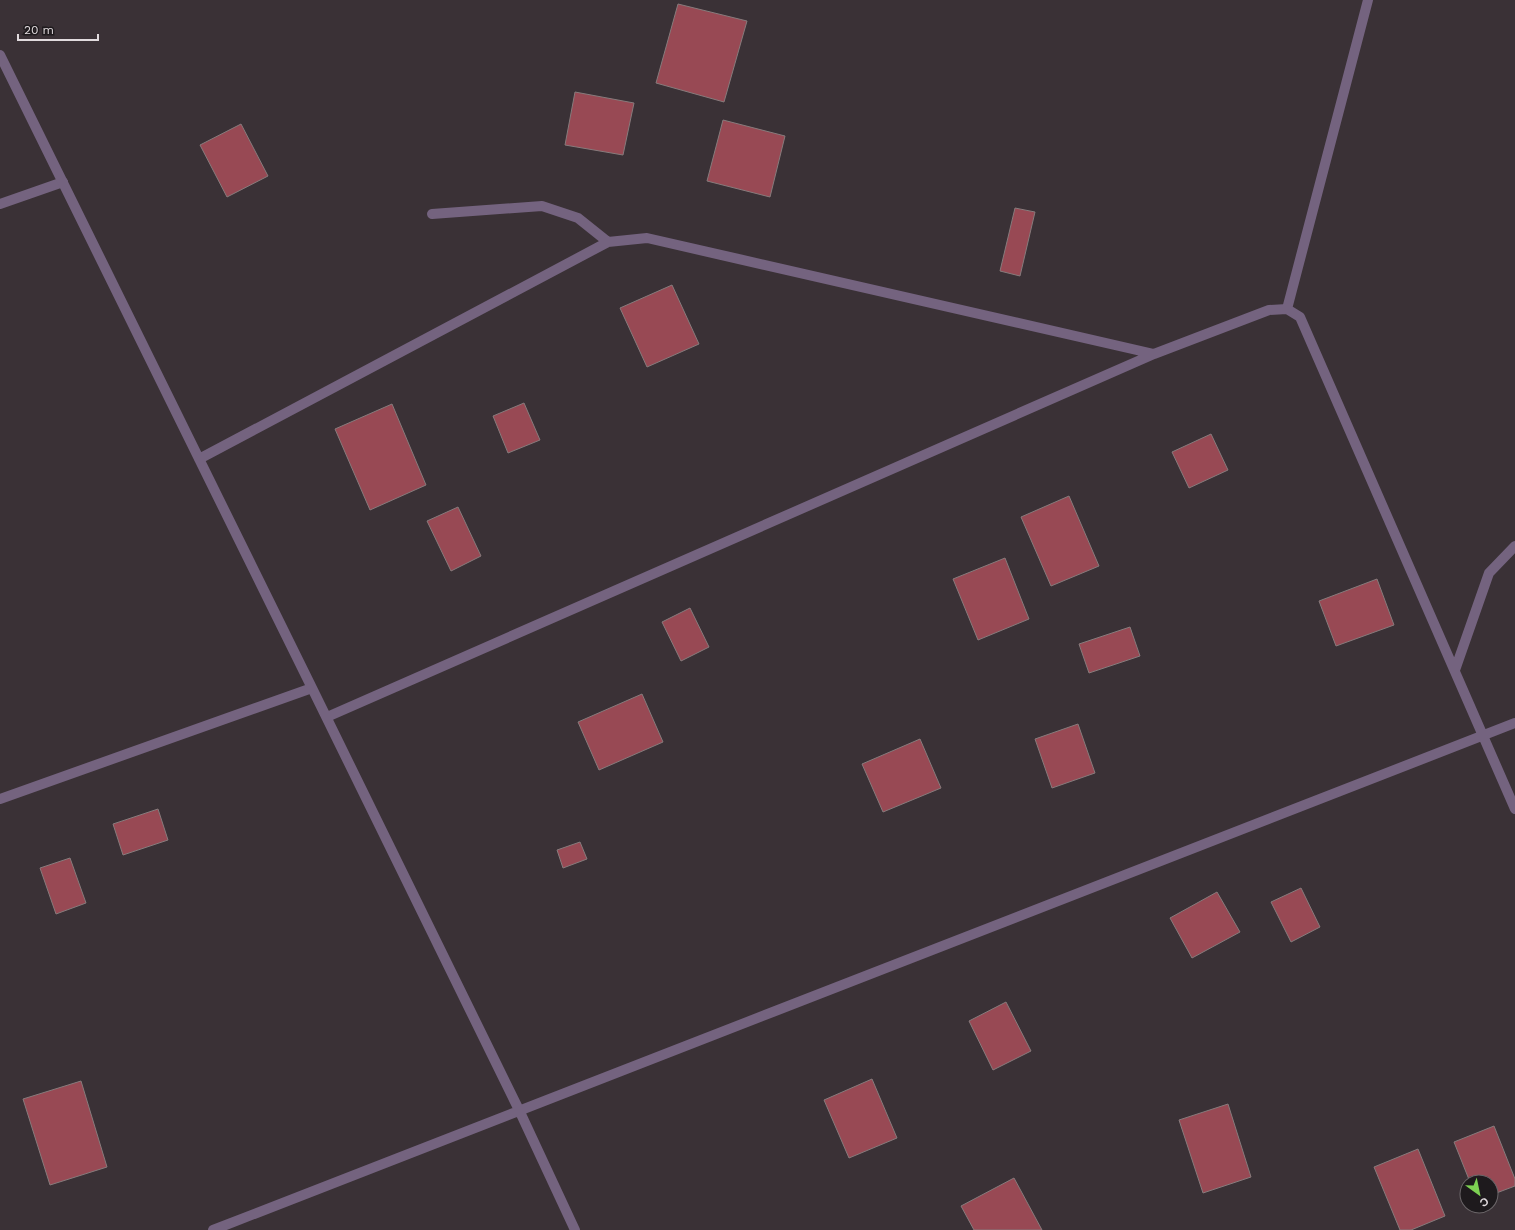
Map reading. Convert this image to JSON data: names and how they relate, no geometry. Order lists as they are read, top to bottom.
{
  "scale_bar": "20 m",
  "north": "bottom right"
}
